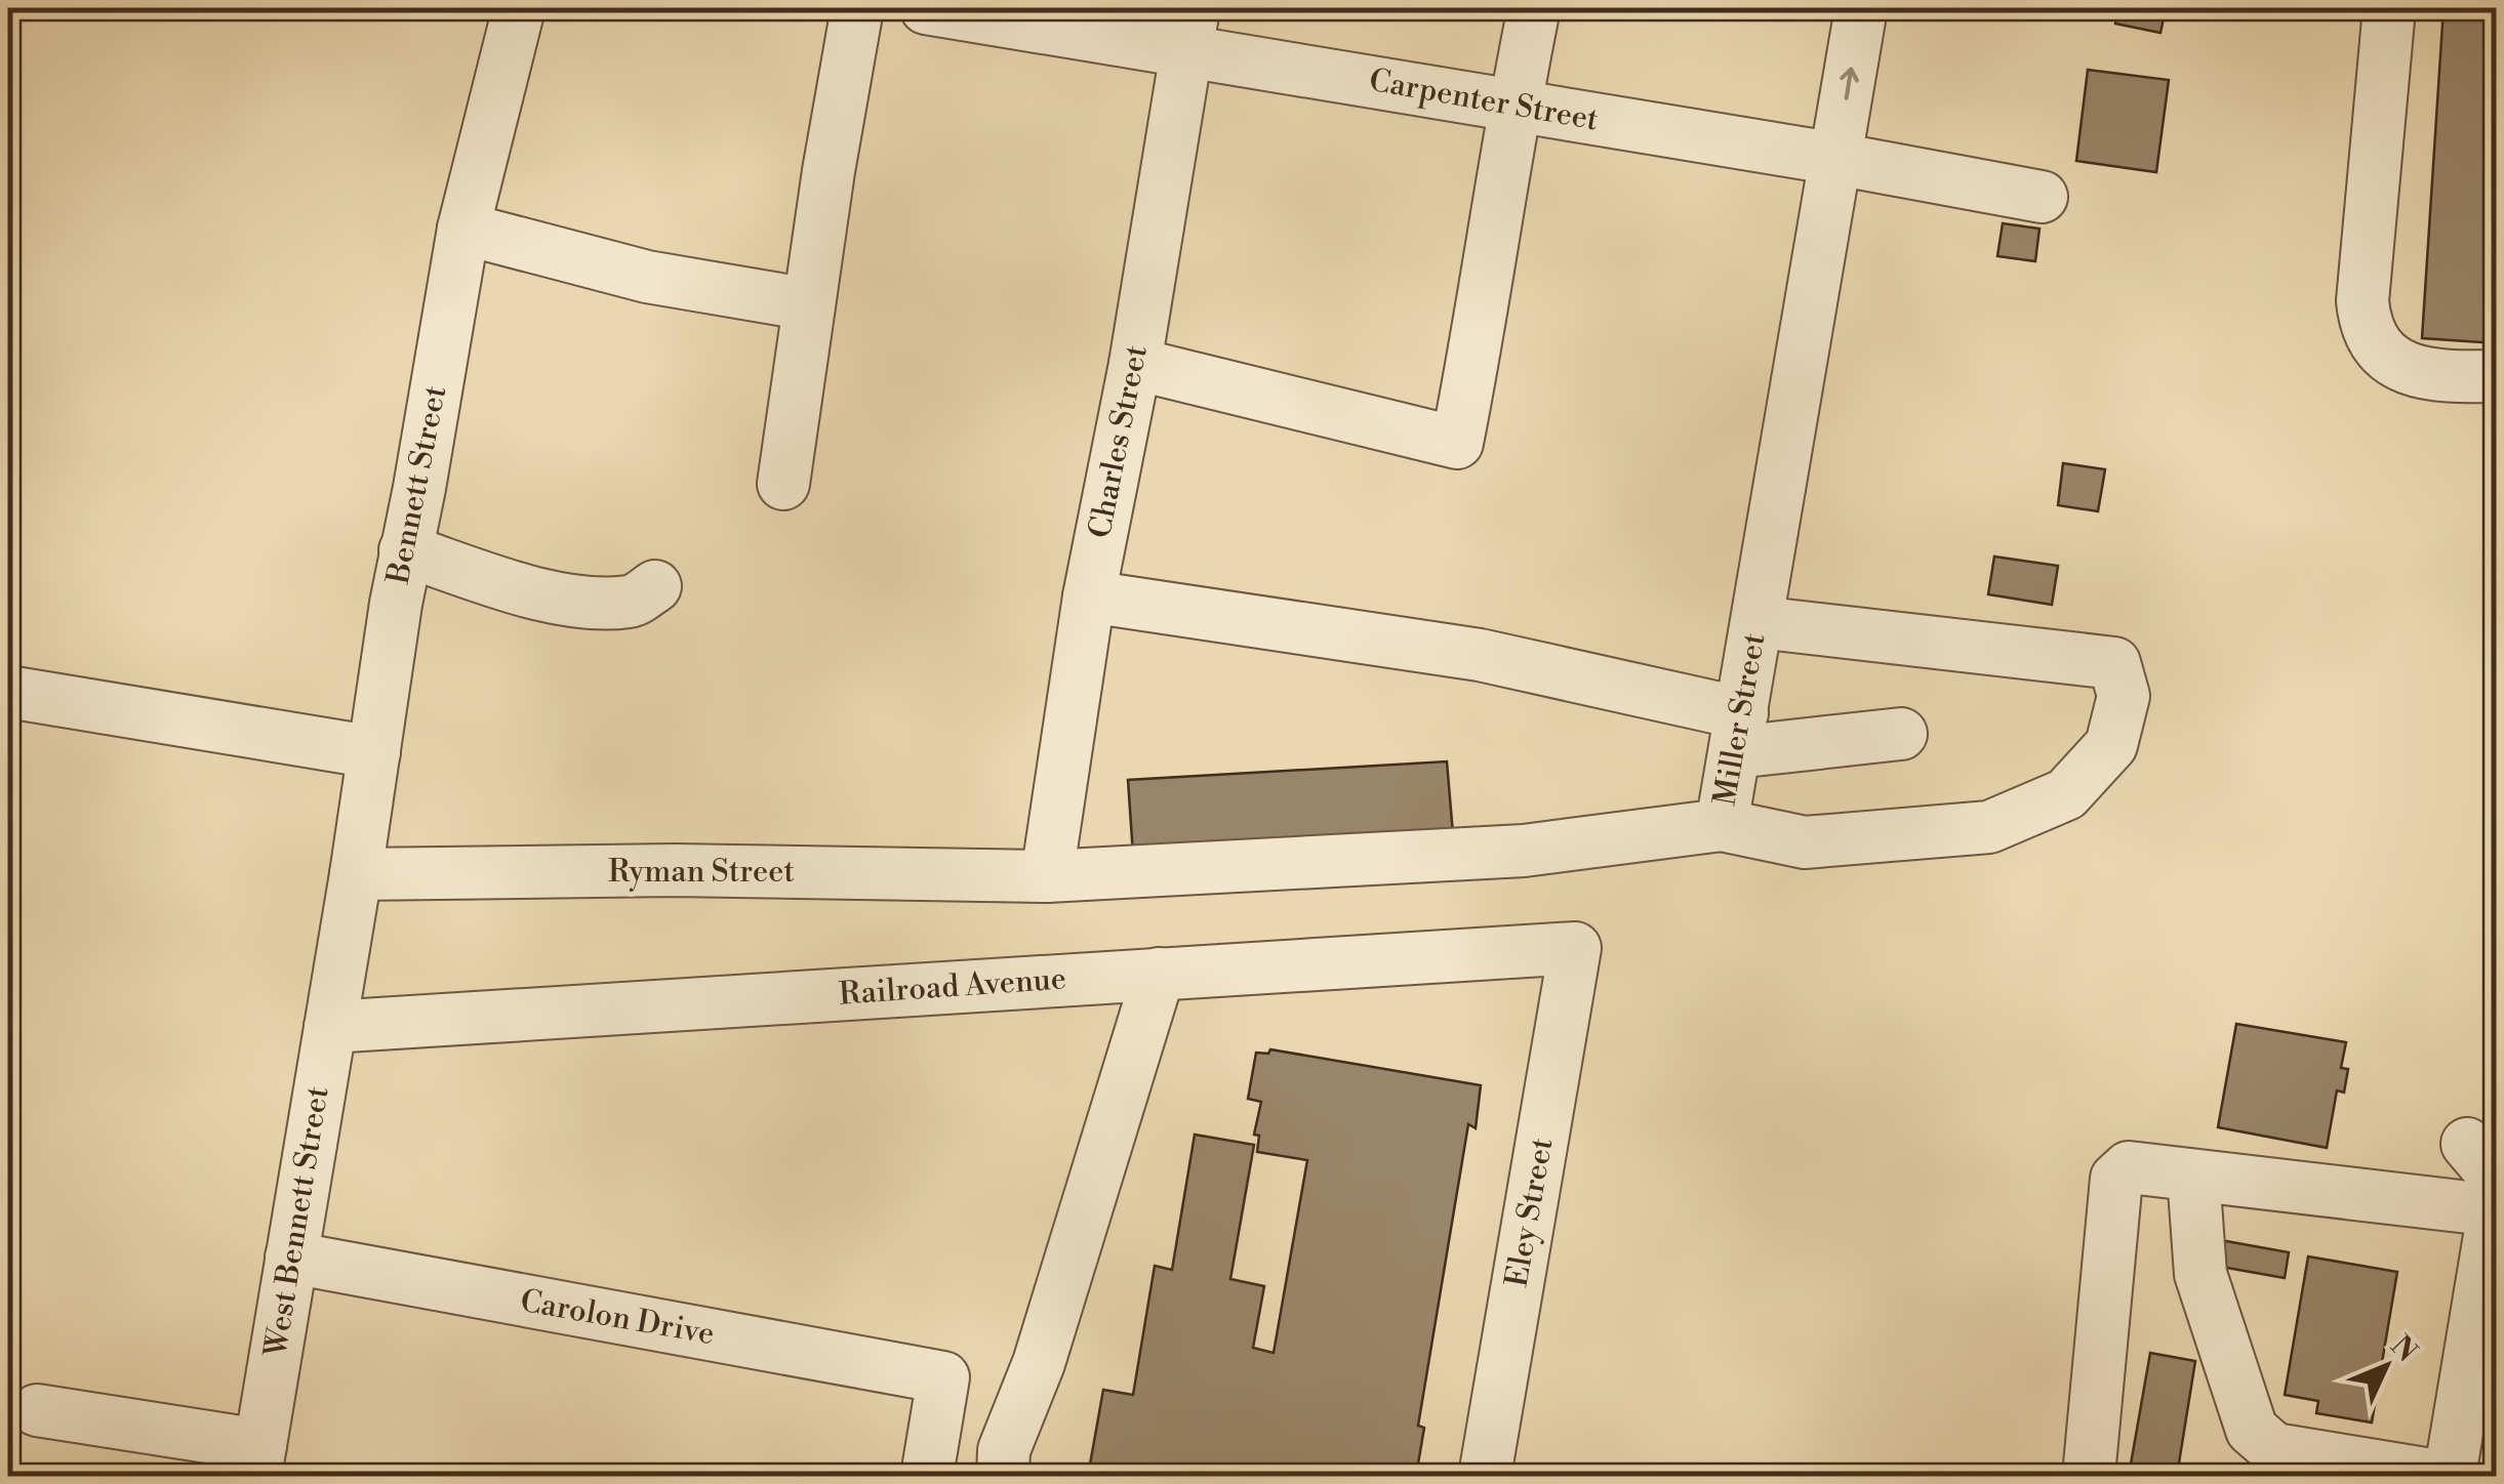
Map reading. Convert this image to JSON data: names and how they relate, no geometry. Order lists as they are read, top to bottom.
{
  "streets": {
    "street": [
      "Carpenter Street",
      "Charles Street",
      "Bennett Street",
      "Miller Street",
      "Ryman Street",
      "Railroad Avenue",
      "Eley Street",
      "West Bennett Street",
      "Carolon Drive"
    ]
  },
  "crossings": [
    ["Carpenter Street", "Charles Street"],
    ["Carpenter Street", "Miller Street"],
    ["Charles Street", "Miller Street"],
    ["Charles Street", "Ryman Street"],
    ["Bennett Street", "Ryman Street"],
    ["Bennett Street", "West Bennett Street"],
    ["Miller Street", "Ryman Street"],
    ["Railroad Avenue", "Eley Street"],
    ["Railroad Avenue", "West Bennett Street"],
    ["West Bennett Street", "Carolon Drive"]
  ],
  "north": "top right"
}
